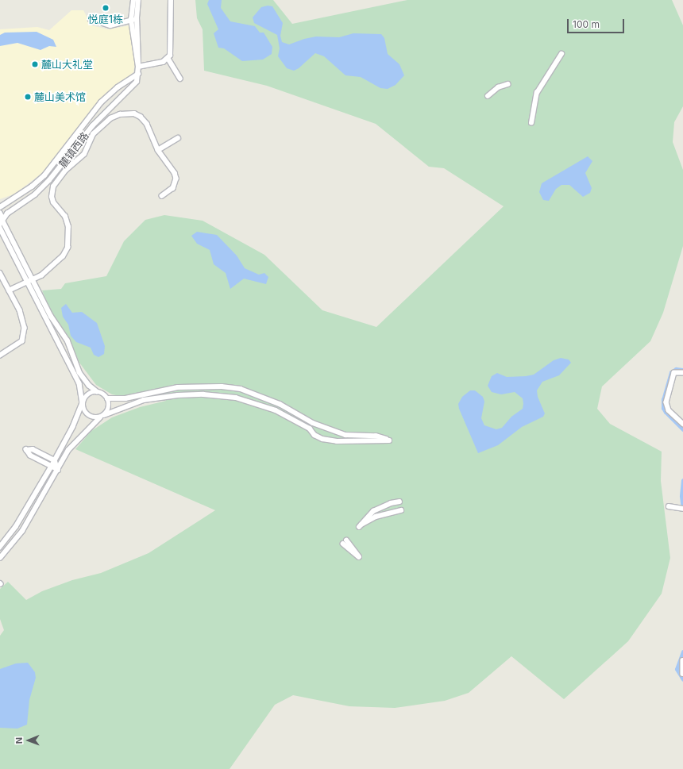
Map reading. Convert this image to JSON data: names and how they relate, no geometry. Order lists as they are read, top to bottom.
{
  "streets": {
    "street": ["麓镇西路"]
  },
  "places": ["悦庭1栋", "麓山大礼堂", "麓山美术馆"],
  "scale_bar": "100 m",
  "north": "left"
}
